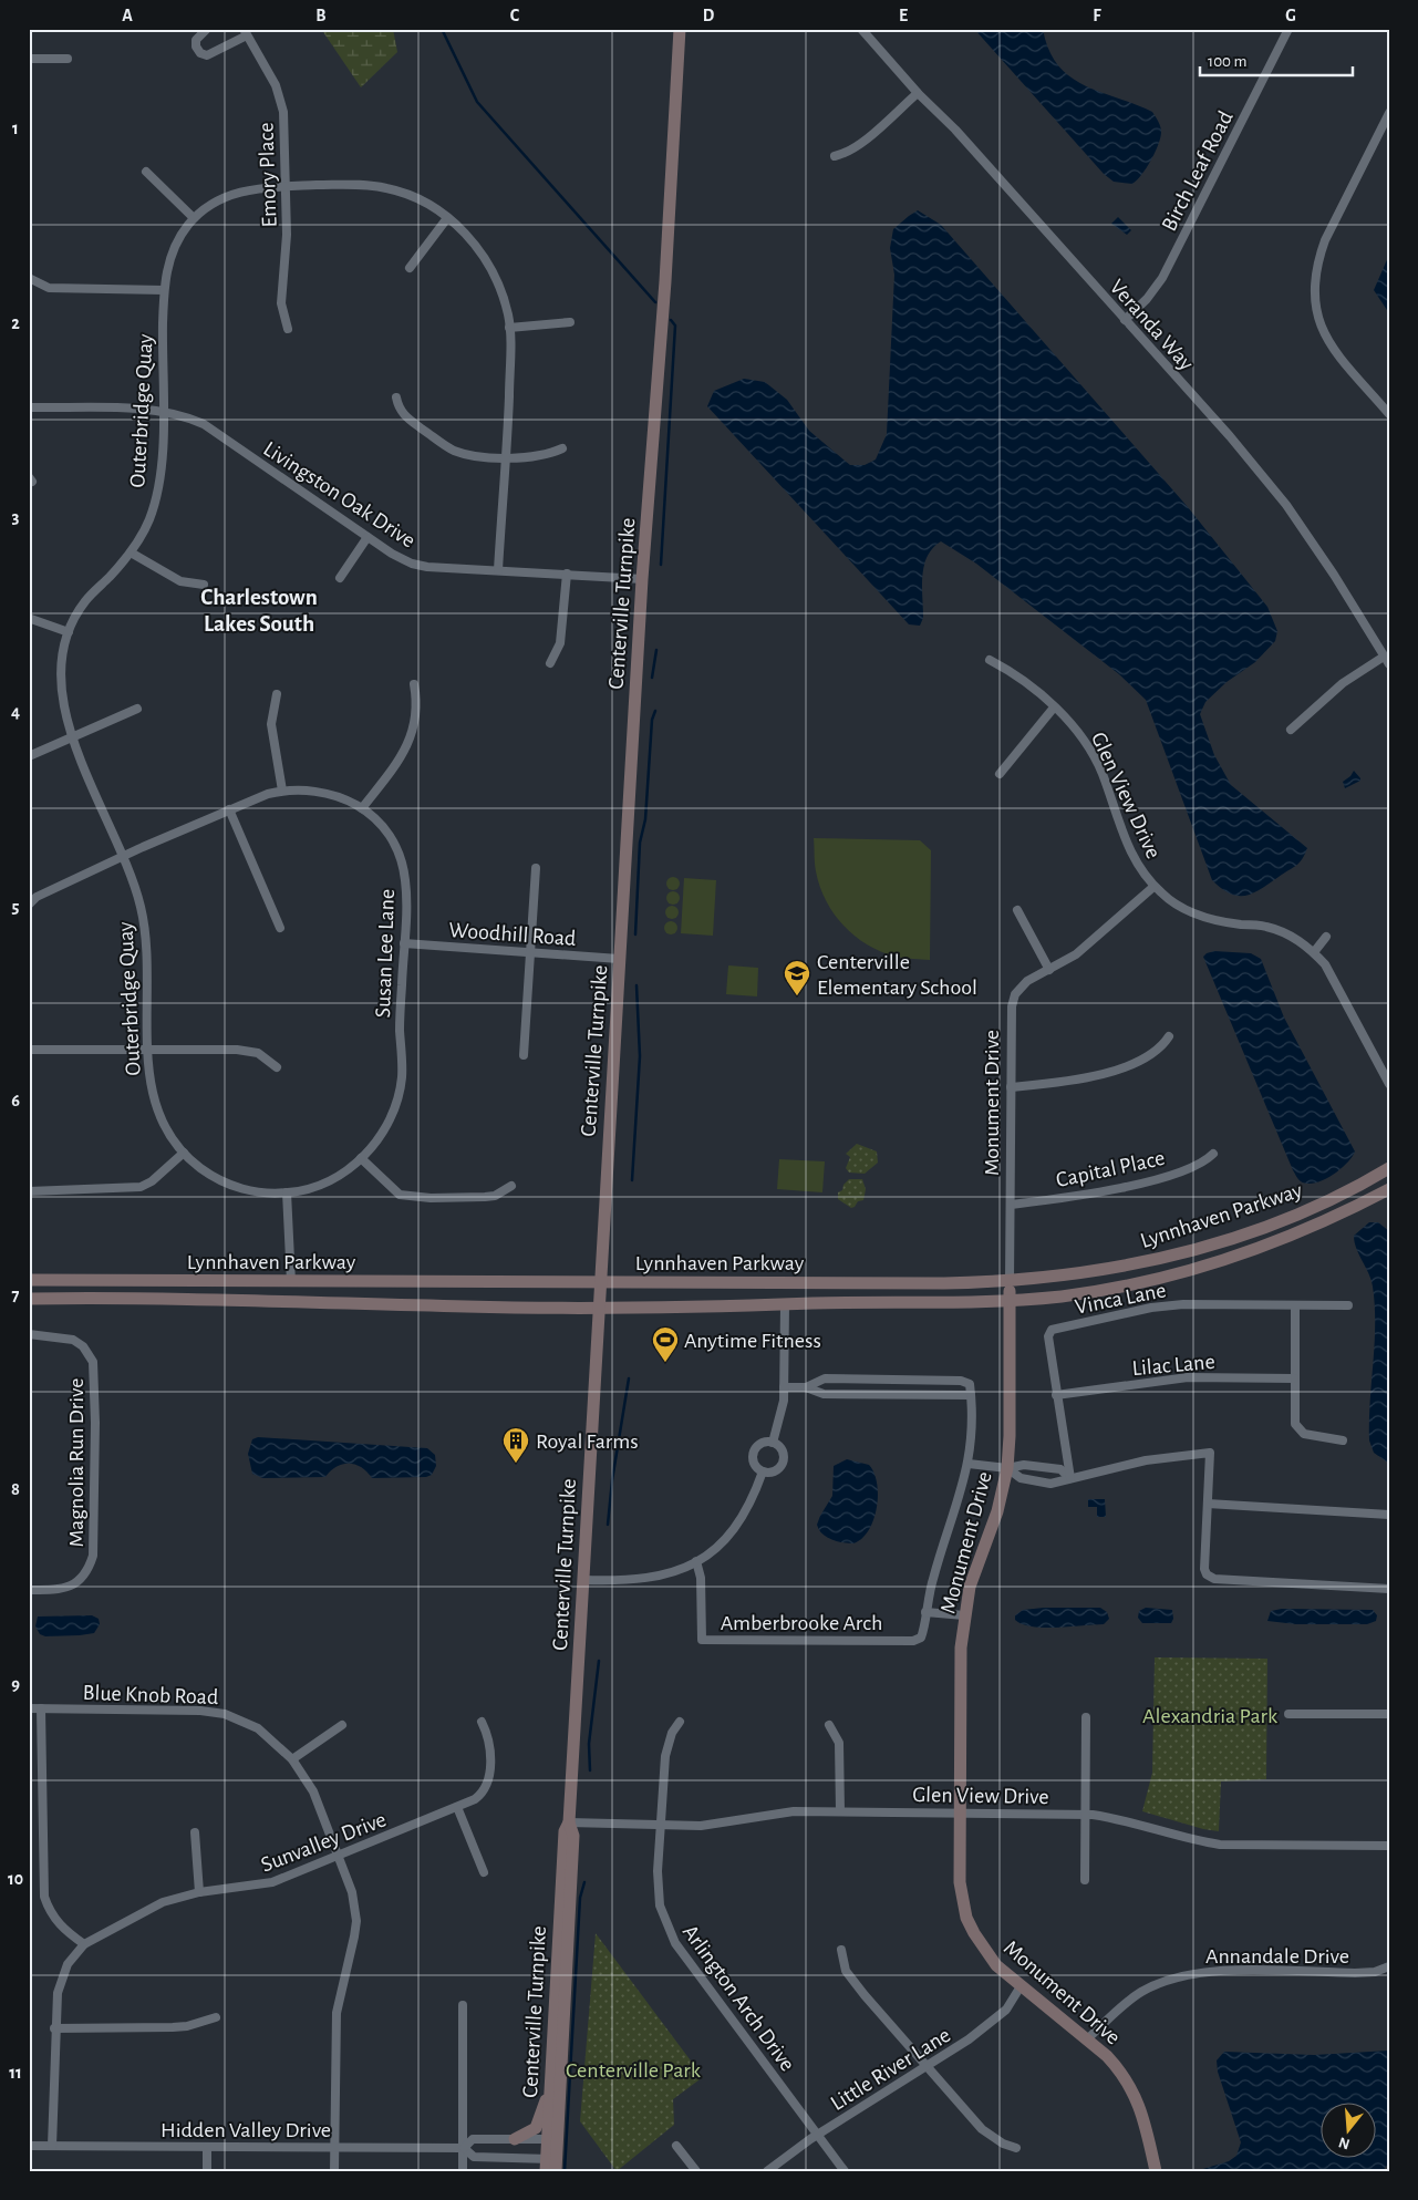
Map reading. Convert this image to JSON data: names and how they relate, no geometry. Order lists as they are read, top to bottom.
{
  "streets": {
    "main road": ["Centerville Turnpike", "Monument Drive", "Lynnhaven Parkway"],
    "street": [
      "Birch Leaf Road",
      "Emory Place",
      "Veranda Way",
      "Outerbridge Quay",
      "Livingston Oak Drive",
      "Glen View Drive",
      "Woodhill Road",
      "Susan Lee Lane",
      "Capital Place",
      "Vinca Lane",
      "Lilac Lane",
      "Magnolia Run Drive",
      "Amberbrooke Arch",
      "Blue Knob Road",
      "Sunvalley Drive",
      "Annandale Drive",
      "Arlington Arch Drive",
      "Little River Lane",
      "Hidden Valley Drive"
    ]
  },
  "crossings": [
    ["Birch Leaf Road", "Veranda Way"],
    ["Emory Place", "Outerbridge Quay"],
    ["Outerbridge Quay", "Livingston Oak Drive"],
    ["Outerbridge Quay", "Susan Lee Lane"],
    ["Livingston Oak Drive", "Centerville Turnpike"],
    ["Centerville Turnpike", "Glen View Drive"],
    ["Centerville Turnpike", "Woodhill Road"],
    ["Centerville Turnpike", "Lynnhaven Parkway"],
    ["Centerville Turnpike", "Hidden Valley Drive"],
    ["Glen View Drive", "Monument Drive"],
    ["Glen View Drive", "Arlington Arch Drive"],
    ["Woodhill Road", "Susan Lee Lane"],
    ["Monument Drive", "Capital Place"],
    ["Monument Drive", "Lynnhaven Parkway"],
    ["Monument Drive", "Annandale Drive"],
    ["Monument Drive", "Little River Lane"],
    ["Vinca Lane", "Lilac Lane"],
    ["Blue Knob Road", "Sunvalley Drive"],
    ["Blue Knob Road", "Hidden Valley Drive"],
    ["Sunvalley Drive", "Hidden Valley Drive"],
    ["Arlington Arch Drive", "Little River Lane"]
  ],
  "districts": ["Charlestown Lakes South"],
  "parks": ["Alexandria Park", "Centerville Park"],
  "places": {
    "school or university": ["Centerville Elementary School"],
    "sports": ["Anytime Fitness"],
    "building": ["Royal Farms"]
  },
  "scale_bar": "100 m",
  "north": "bottom",
  "grid": {
    "columns": [
      "A",
      "B",
      "C",
      "D",
      "E",
      "F",
      "G"
    ],
    "rows": [
      "1",
      "2",
      "3",
      "4",
      "5",
      "6",
      "7",
      "8",
      "9",
      "10",
      "11"
    ]
  }
}
